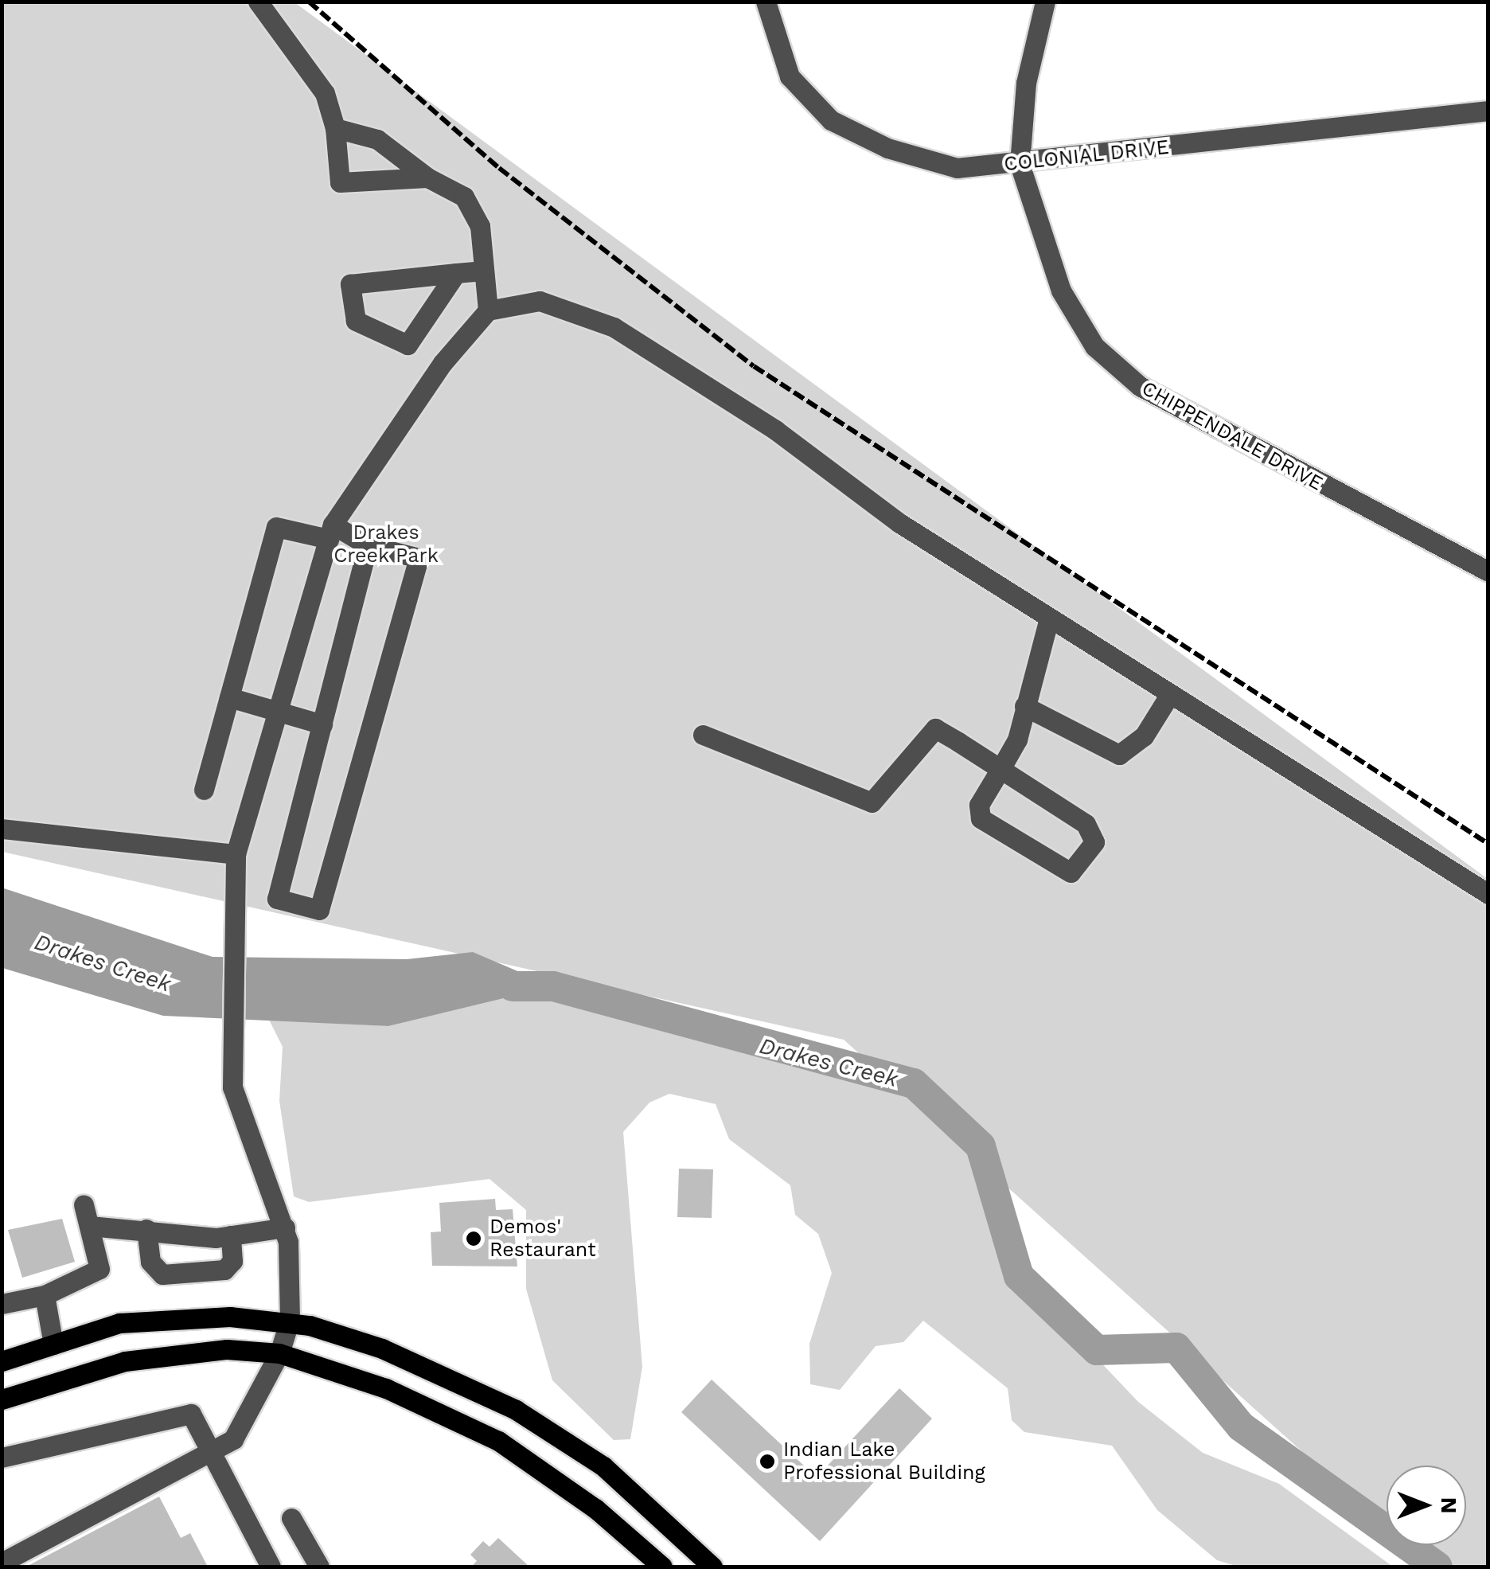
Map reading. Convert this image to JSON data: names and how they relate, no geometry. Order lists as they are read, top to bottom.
{
  "streets": {
    "street": ["COLONIAL DRIVE", "CHIPPENDALE DRIVE"]
  },
  "crossings": [
    ["COLONIAL DRIVE", "CHIPPENDALE DRIVE"]
  ],
  "water": ["Drakes Creek"],
  "parks": ["Drakes Creek Park"],
  "places": ["Demos' Restaurant", "Indian Lake Professional Building"],
  "north": "right"
}
